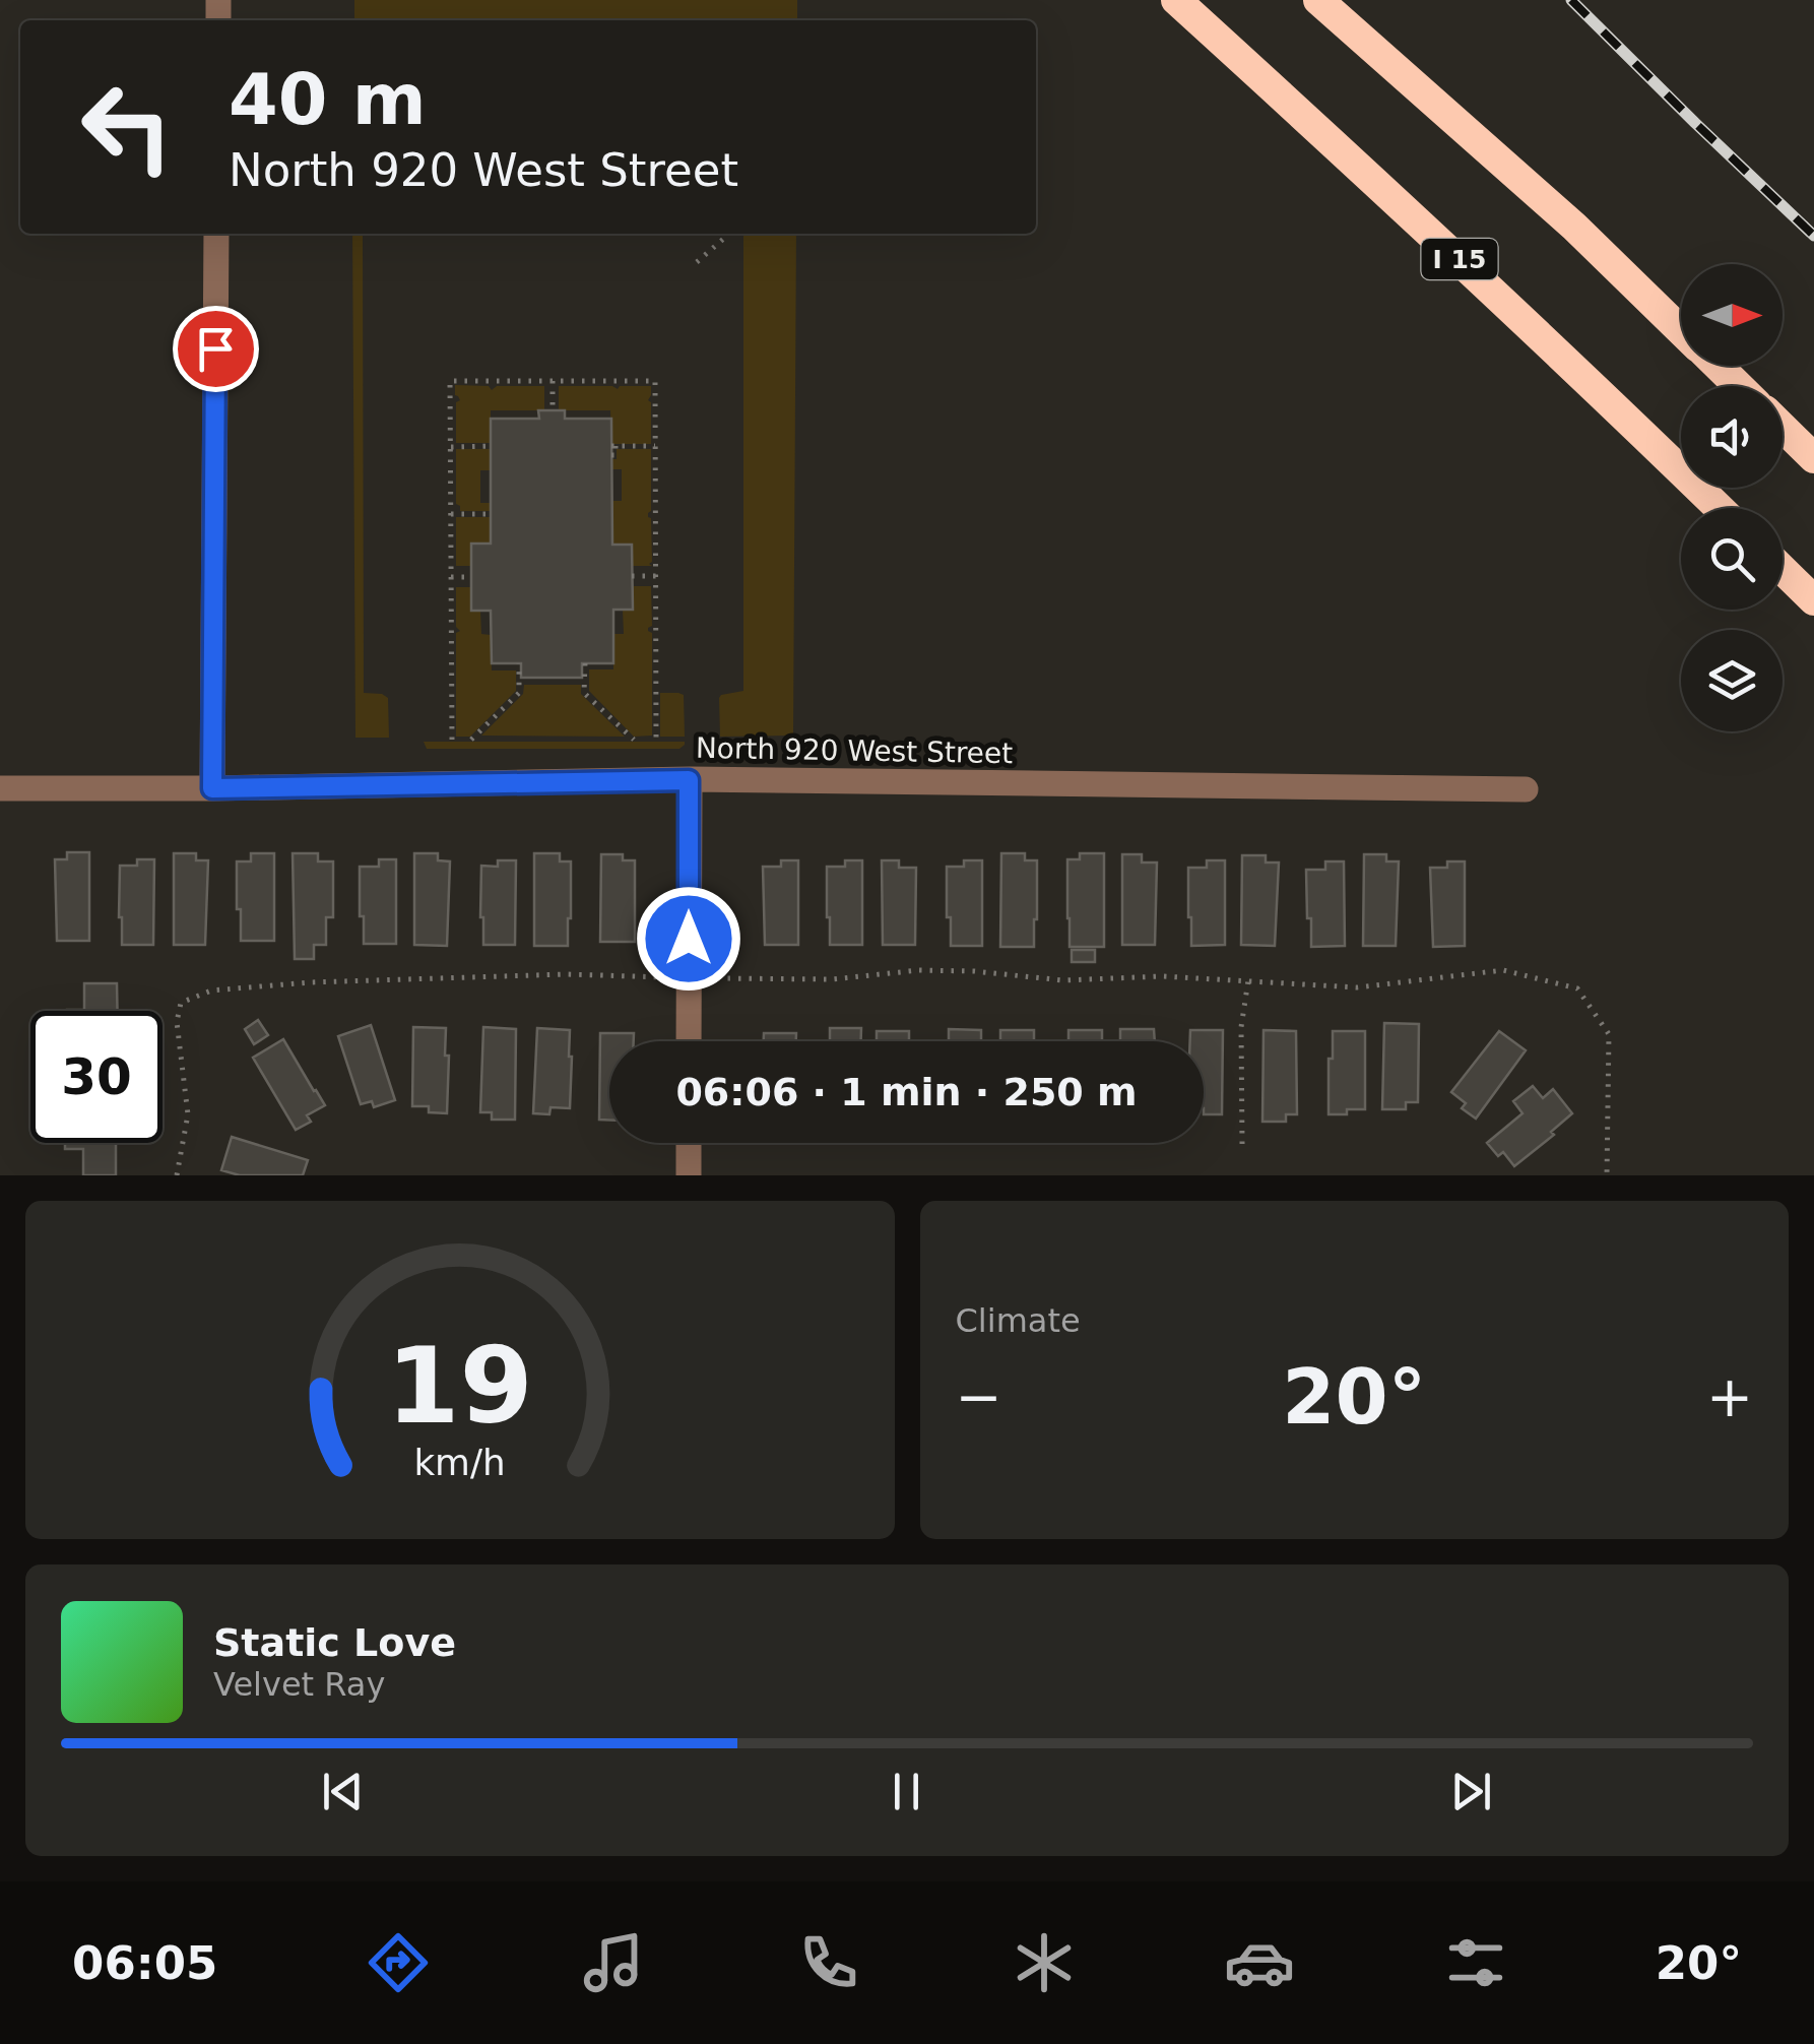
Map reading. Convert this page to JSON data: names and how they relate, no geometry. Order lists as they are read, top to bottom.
{
  "streets": {
    "highway": ["I 15"],
    "street": ["North 920 West Street"]
  },
  "north": "right",
  "page": {
    "turn": ["40 m", "North 920 West Street"],
    "limit": "30",
    "trip": "06:06 · 1 min · 250 m",
    "tile": "Climate",
    "heat": ["−", "20°", "+"],
    "song": ["Static Love", "Velvet Ray"],
    "tabs": ["06:05", "20°"],
    "gauge": ["19", "km/h"]
  }
}
